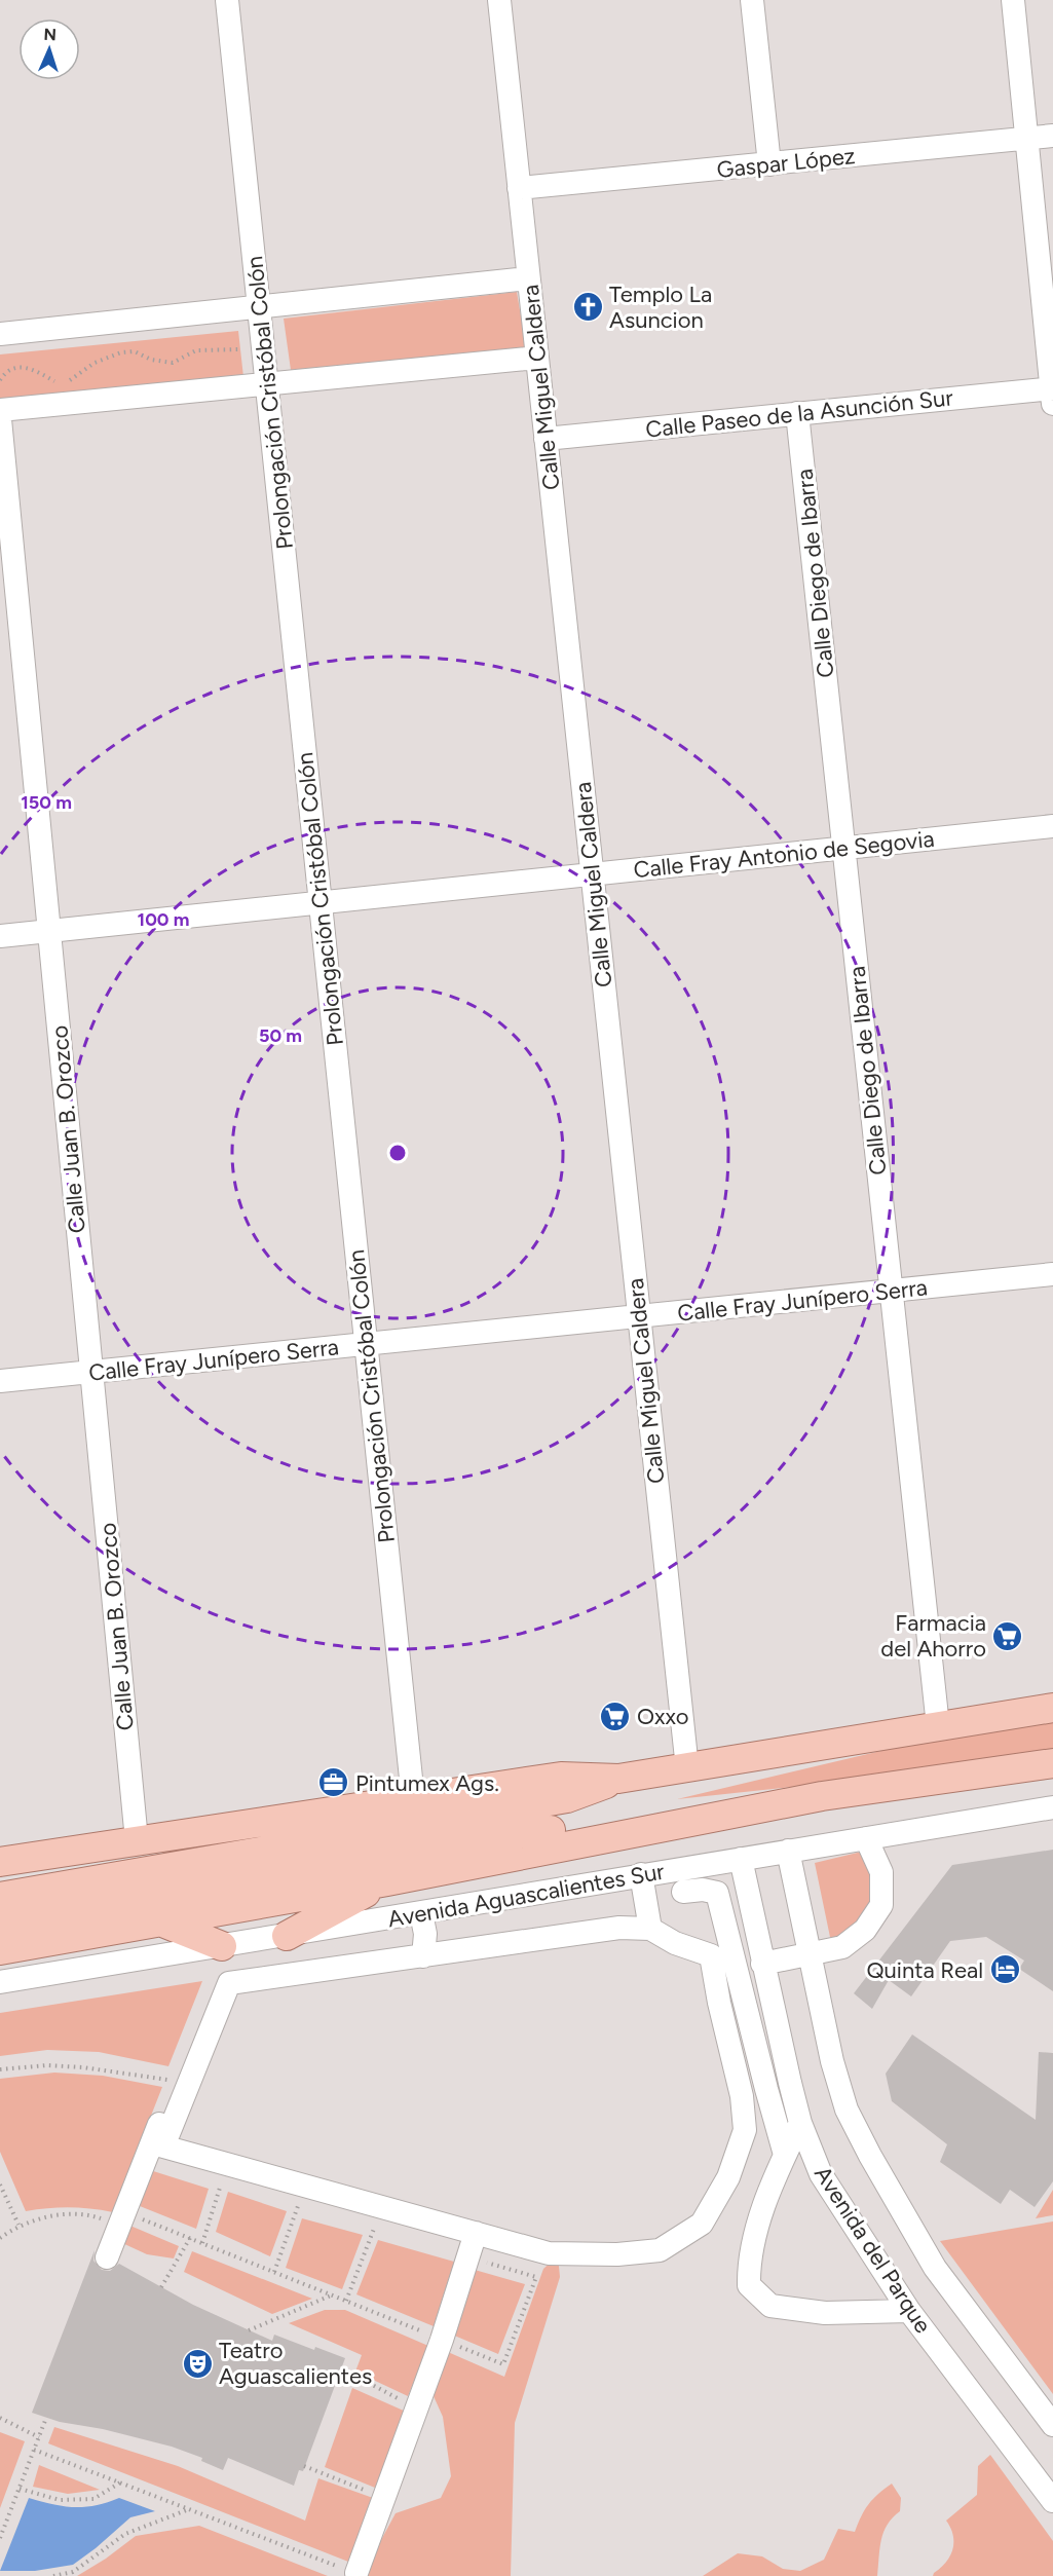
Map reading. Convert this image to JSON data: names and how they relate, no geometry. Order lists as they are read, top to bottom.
{
  "streets": {
    "main road": ["Avenida Aguascalientes Sur"],
    "street": [
      "Gaspar López",
      "Calle Miguel Caldera",
      "Prolongación Cristóbal Colón",
      "Calle Paseo de la Asunción Sur",
      "Calle Diego de Ibarra",
      "Calle Fray Antonio de Segovia",
      "Calle Juan B. Orozco",
      "Calle Fray Junípero Serra",
      "Avenida del Parque"
    ]
  },
  "crossings": [
    ["Gaspar López", "Calle Miguel Caldera"],
    ["Calle Miguel Caldera", "Calle Paseo de la Asunción Sur"],
    ["Calle Miguel Caldera", "Calle Fray Antonio de Segovia"],
    ["Calle Miguel Caldera", "Calle Fray Junípero Serra"],
    ["Prolongación Cristóbal Colón", "Calle Fray Antonio de Segovia"],
    ["Prolongación Cristóbal Colón", "Calle Fray Junípero Serra"],
    ["Calle Paseo de la Asunción Sur", "Calle Diego de Ibarra"],
    ["Calle Diego de Ibarra", "Calle Fray Antonio de Segovia"],
    ["Calle Diego de Ibarra", "Calle Fray Junípero Serra"],
    ["Calle Fray Antonio de Segovia", "Calle Juan B. Orozco"],
    ["Calle Juan B. Orozco", "Calle Fray Junípero Serra"],
    ["Avenida Aguascalientes Sur", "Avenida del Parque"]
  ],
  "places": {
    "church": ["Templo La Asuncion"],
    "supermarket": ["Farmacia del Ahorro", "Oxxo"],
    "office": ["Pintumex Ags."],
    "hotel": ["Quinta Real"],
    "theatre": ["Teatro Aguascalientes"]
  },
  "north": "top",
  "rings": ["150 m", "100 m", "50 m"]
}
